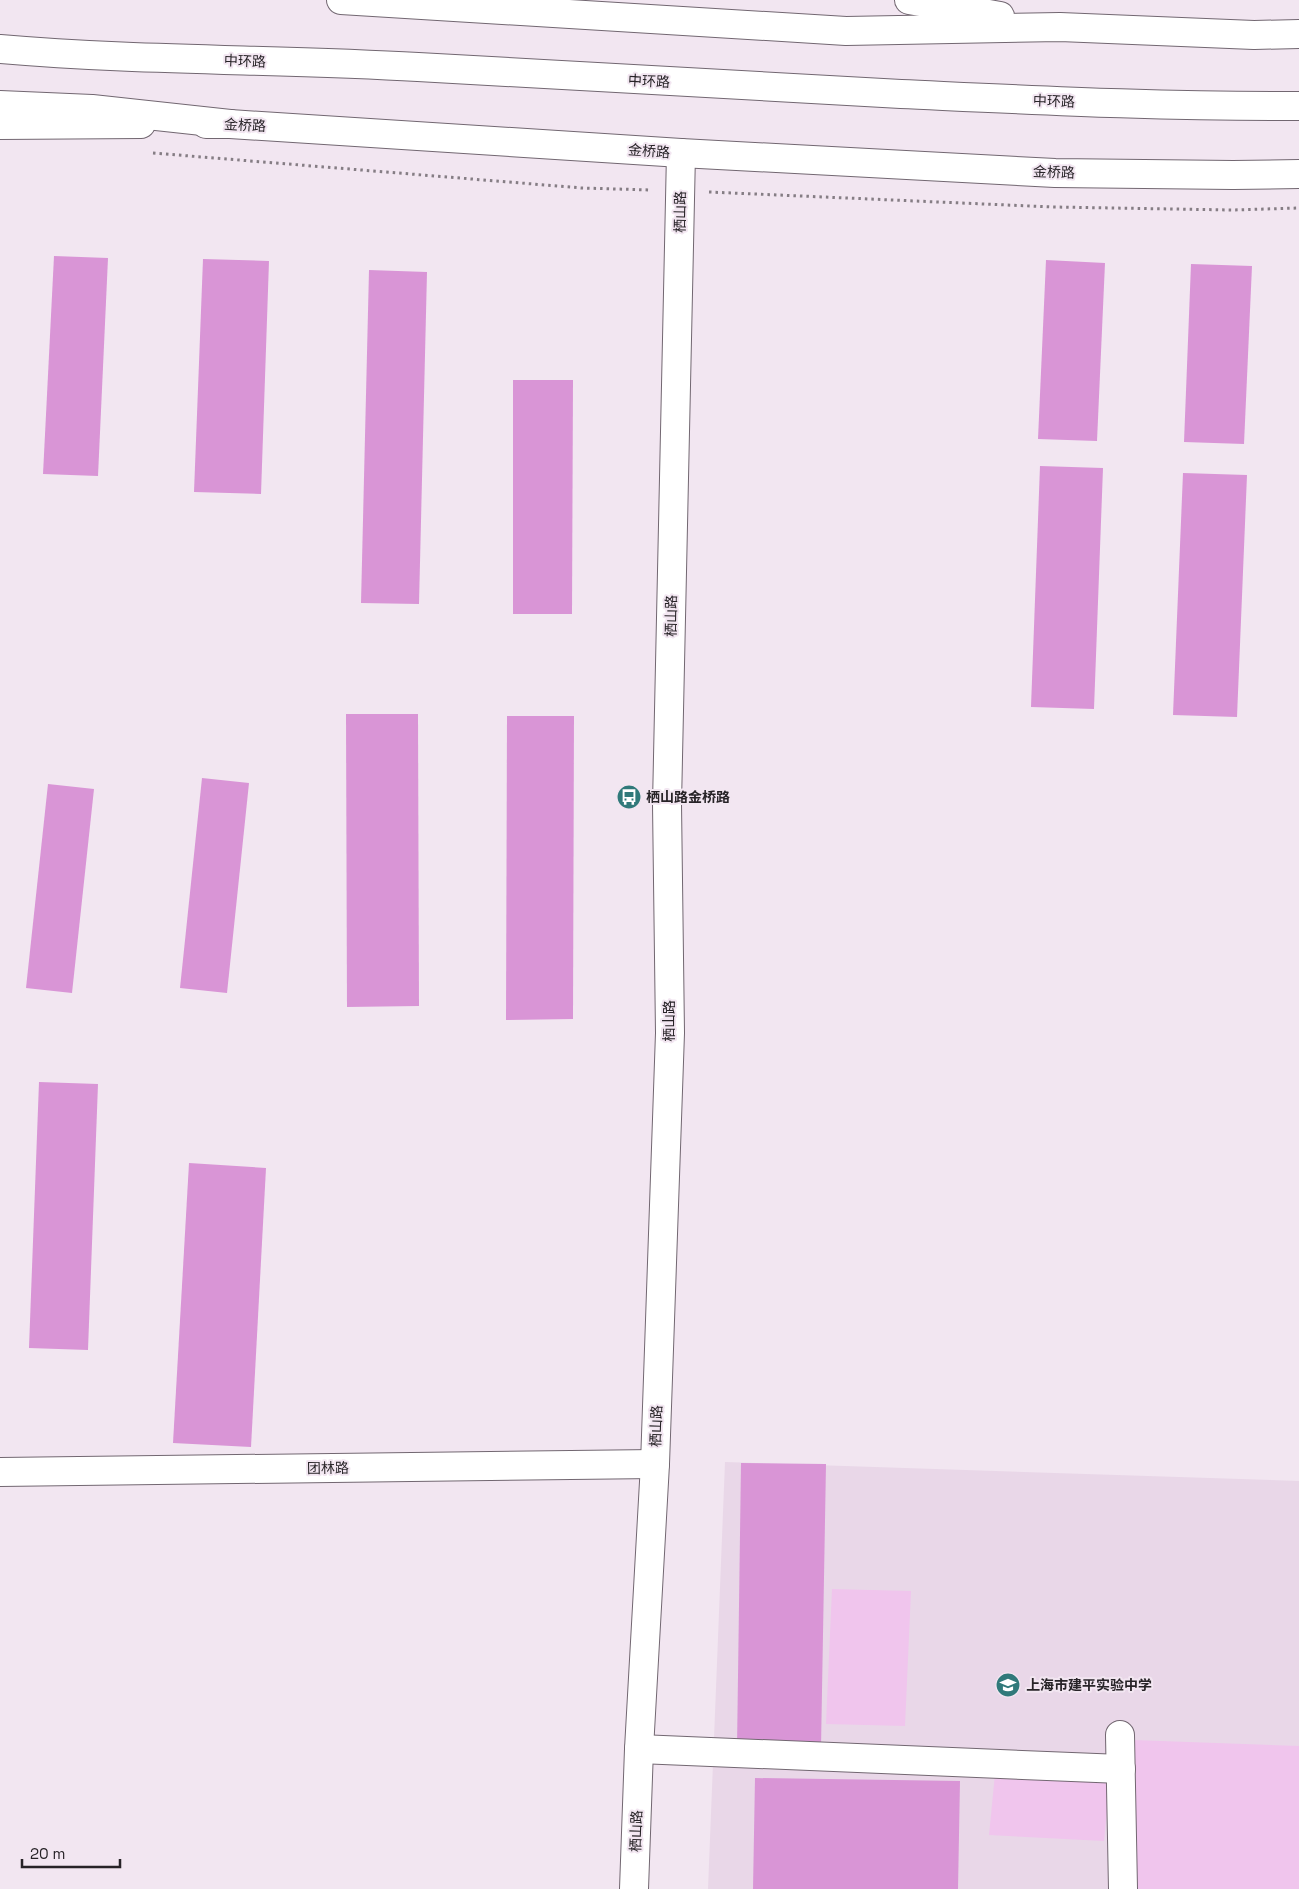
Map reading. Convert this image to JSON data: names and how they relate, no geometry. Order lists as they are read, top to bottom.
{
  "streets": {
    "main road": [
      "中环路",
      "金桥路",
      "栖山路",
      "团林路"
    ]
  },
  "crossings": [
    ["金桥路", "栖山路"],
    ["栖山路", "团林路"]
  ],
  "places": {
    "bus stop": ["栖山路金桥路"],
    "school or university": ["上海市建平实验中学"]
  },
  "scale_bar": "20 m"
}
